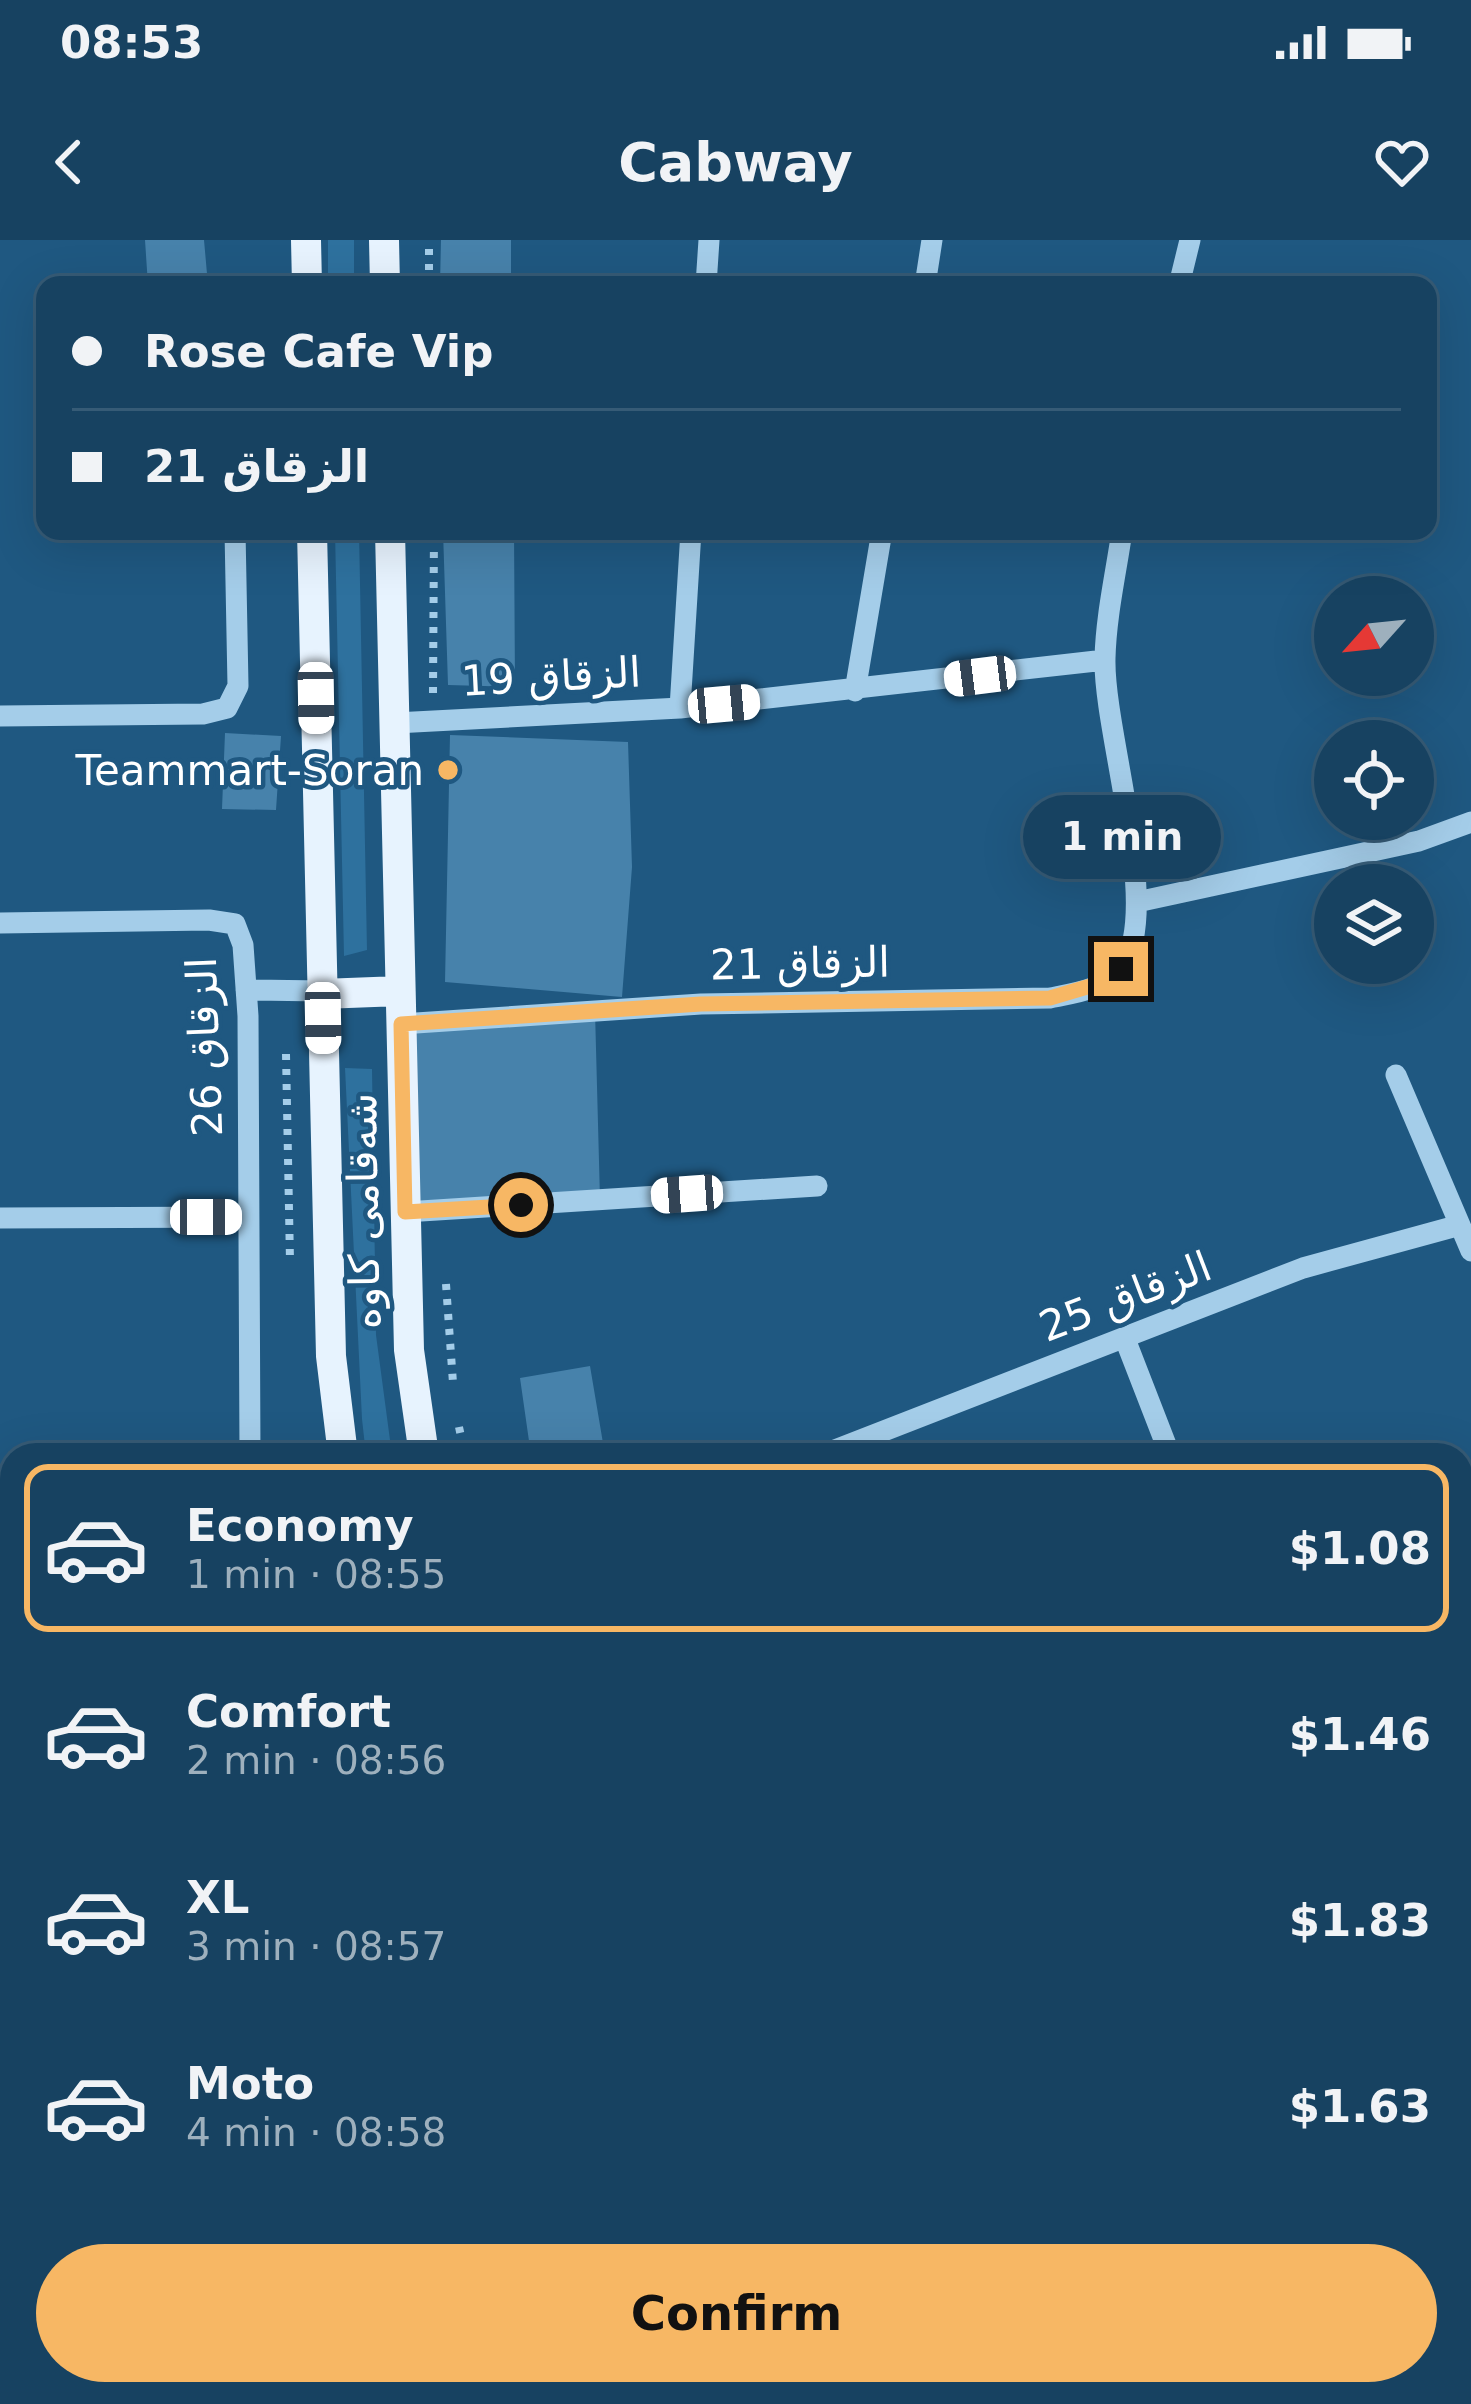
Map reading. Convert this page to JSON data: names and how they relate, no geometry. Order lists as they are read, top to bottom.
{
  "streets": {
    "main road": ["شەقامی کاوە"],
    "street": [
      "الزقاق 19",
      "الزقاق 21",
      "الزقاق 26",
      "الزقاق 25"
    ]
  },
  "crossings": [
    ["الزقاق 19", "شەقامی کاوە"],
    ["الزقاق 21", "شەقامی کاوە"]
  ],
  "places": ["Teammart-Soran"],
  "north": "bottom left",
  "page": {
    "status": "08:53",
    "header": "Cabway",
    "banner": ["Rose Cafe Vip", "الزقاق 21"],
    "bubble": "1 min",
    "list": [
      {
        "name": "Economy",
        "note": "1 min · 08:55",
        "value": "$1.08"
      },
      {
        "name": "Comfort",
        "note": "2 min · 08:56",
        "value": "$1.46"
      },
      {
        "name": "XL",
        "note": "3 min · 08:57",
        "value": "$1.83"
      },
      {
        "name": "Moto",
        "note": "4 min · 08:58",
        "value": "$1.63"
      }
    ],
    "buttons": "Confirm"
  }
}
